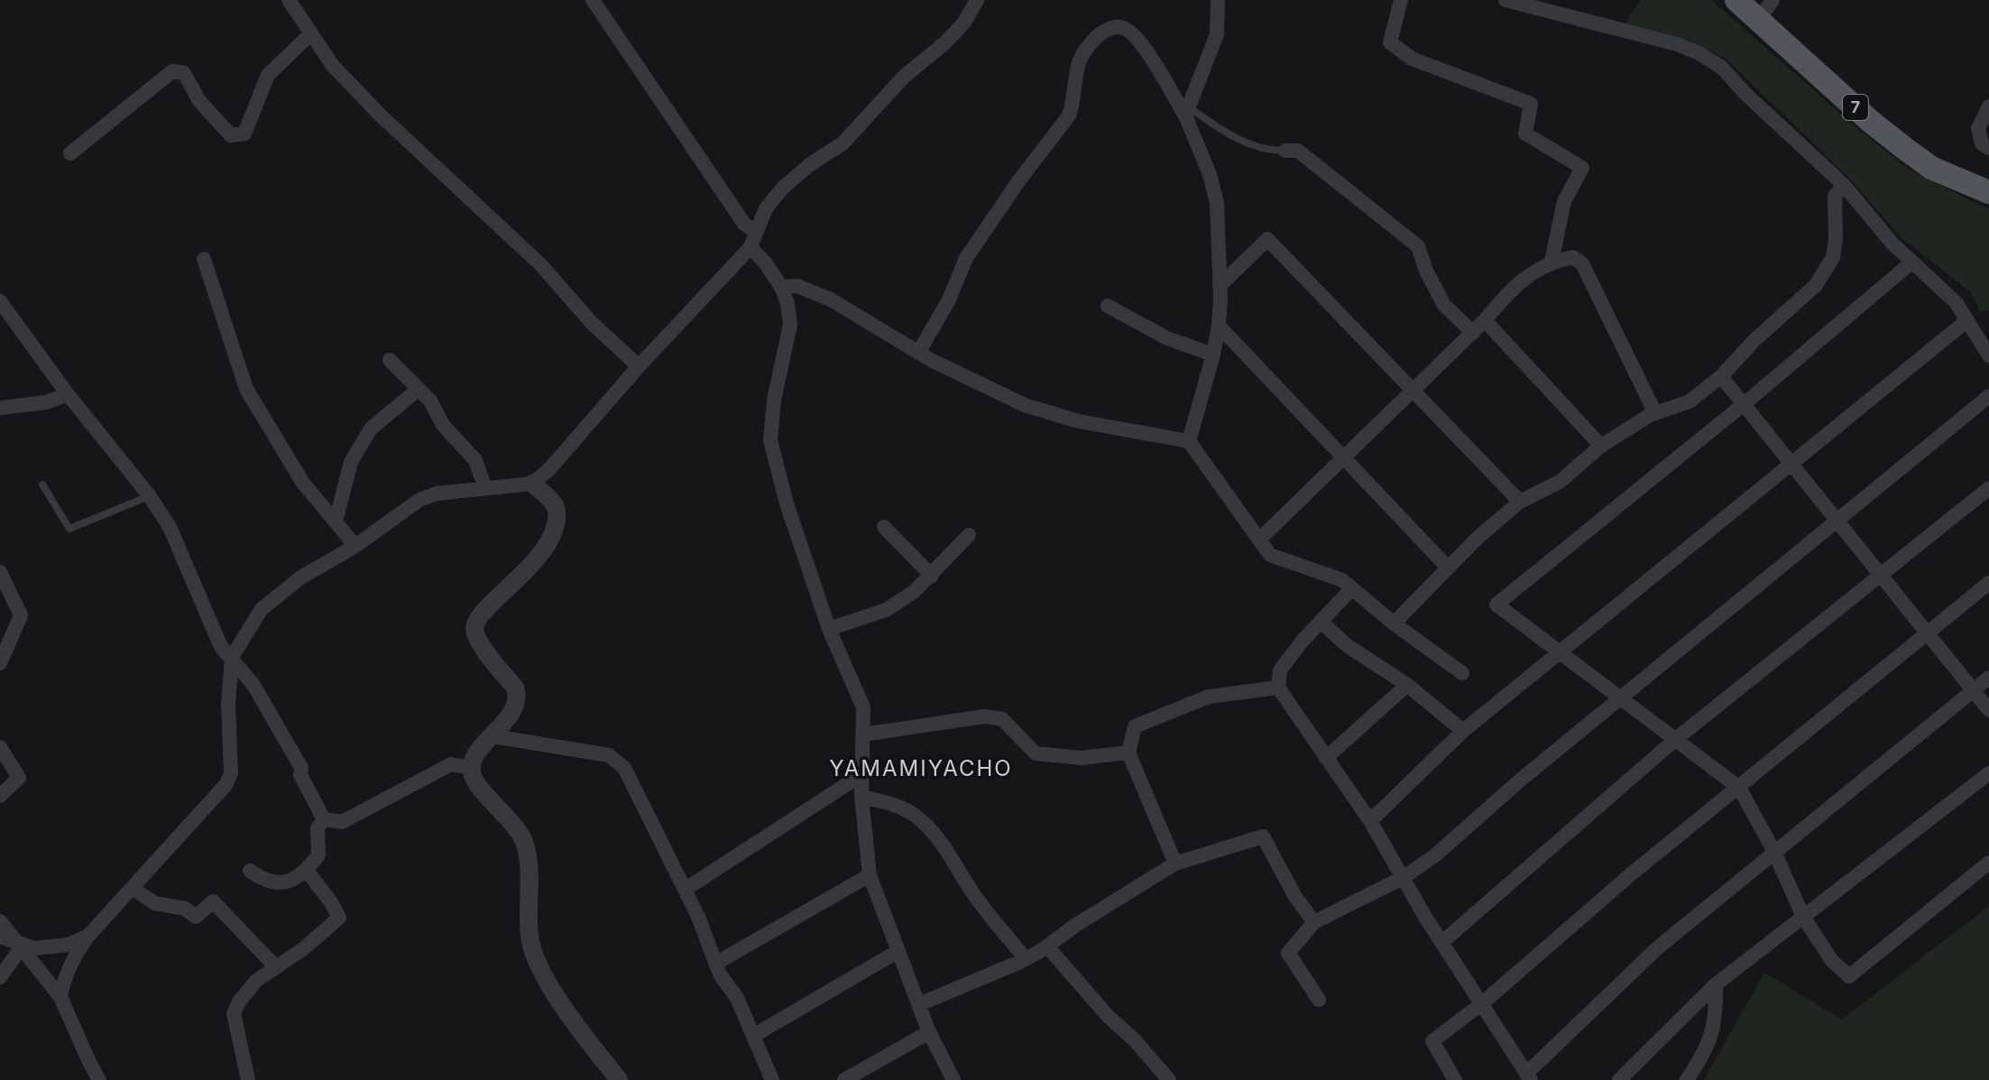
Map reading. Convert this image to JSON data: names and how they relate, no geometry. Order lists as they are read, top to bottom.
{
  "streets": {
    "main road": ["7"]
  },
  "districts": ["YAMAMIYACHO"]
}
